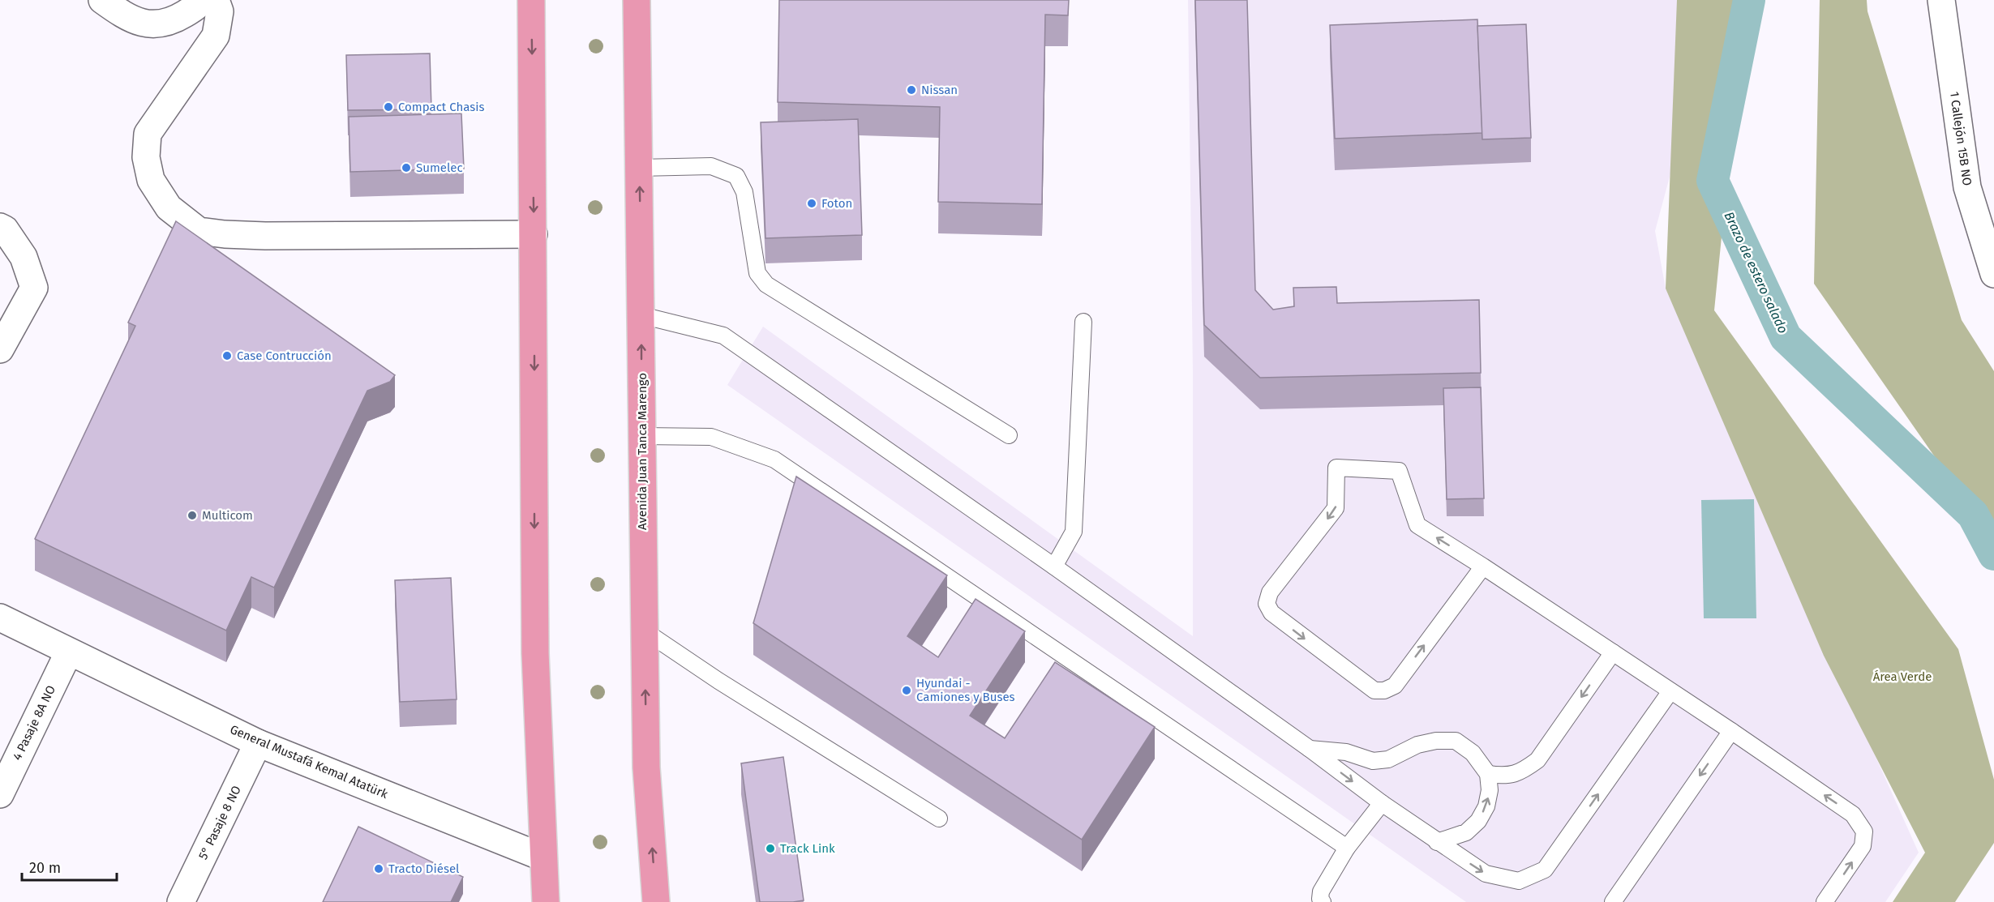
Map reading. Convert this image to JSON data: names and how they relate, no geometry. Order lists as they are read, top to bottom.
{
  "streets": {
    "main road": ["Avenida Juan Tanca Marengo"],
    "street": [
      "1 Callejón 15B NO",
      "4 Pasaje 8A NO",
      "General Mustafá Kemal Atatürk",
      "5° Pasaje 8 NO"
    ]
  },
  "crossings": [
    ["4 Pasaje 8A NO", "General Mustafá Kemal Atatürk"],
    ["General Mustafá Kemal Atatürk", "5° Pasaje 8 NO"]
  ],
  "water": ["Brazo de estero salado"],
  "parks": ["Área Verde"],
  "places": [
    "Nissan",
    "Compact Chasis",
    "Sumelec",
    "Foton",
    "Case Contrucción",
    "Multicom",
    "Hyundai - Camiones y Buses",
    "Track Link",
    "Tracto Diésel"
  ],
  "scale_bar": "20 m"
}
